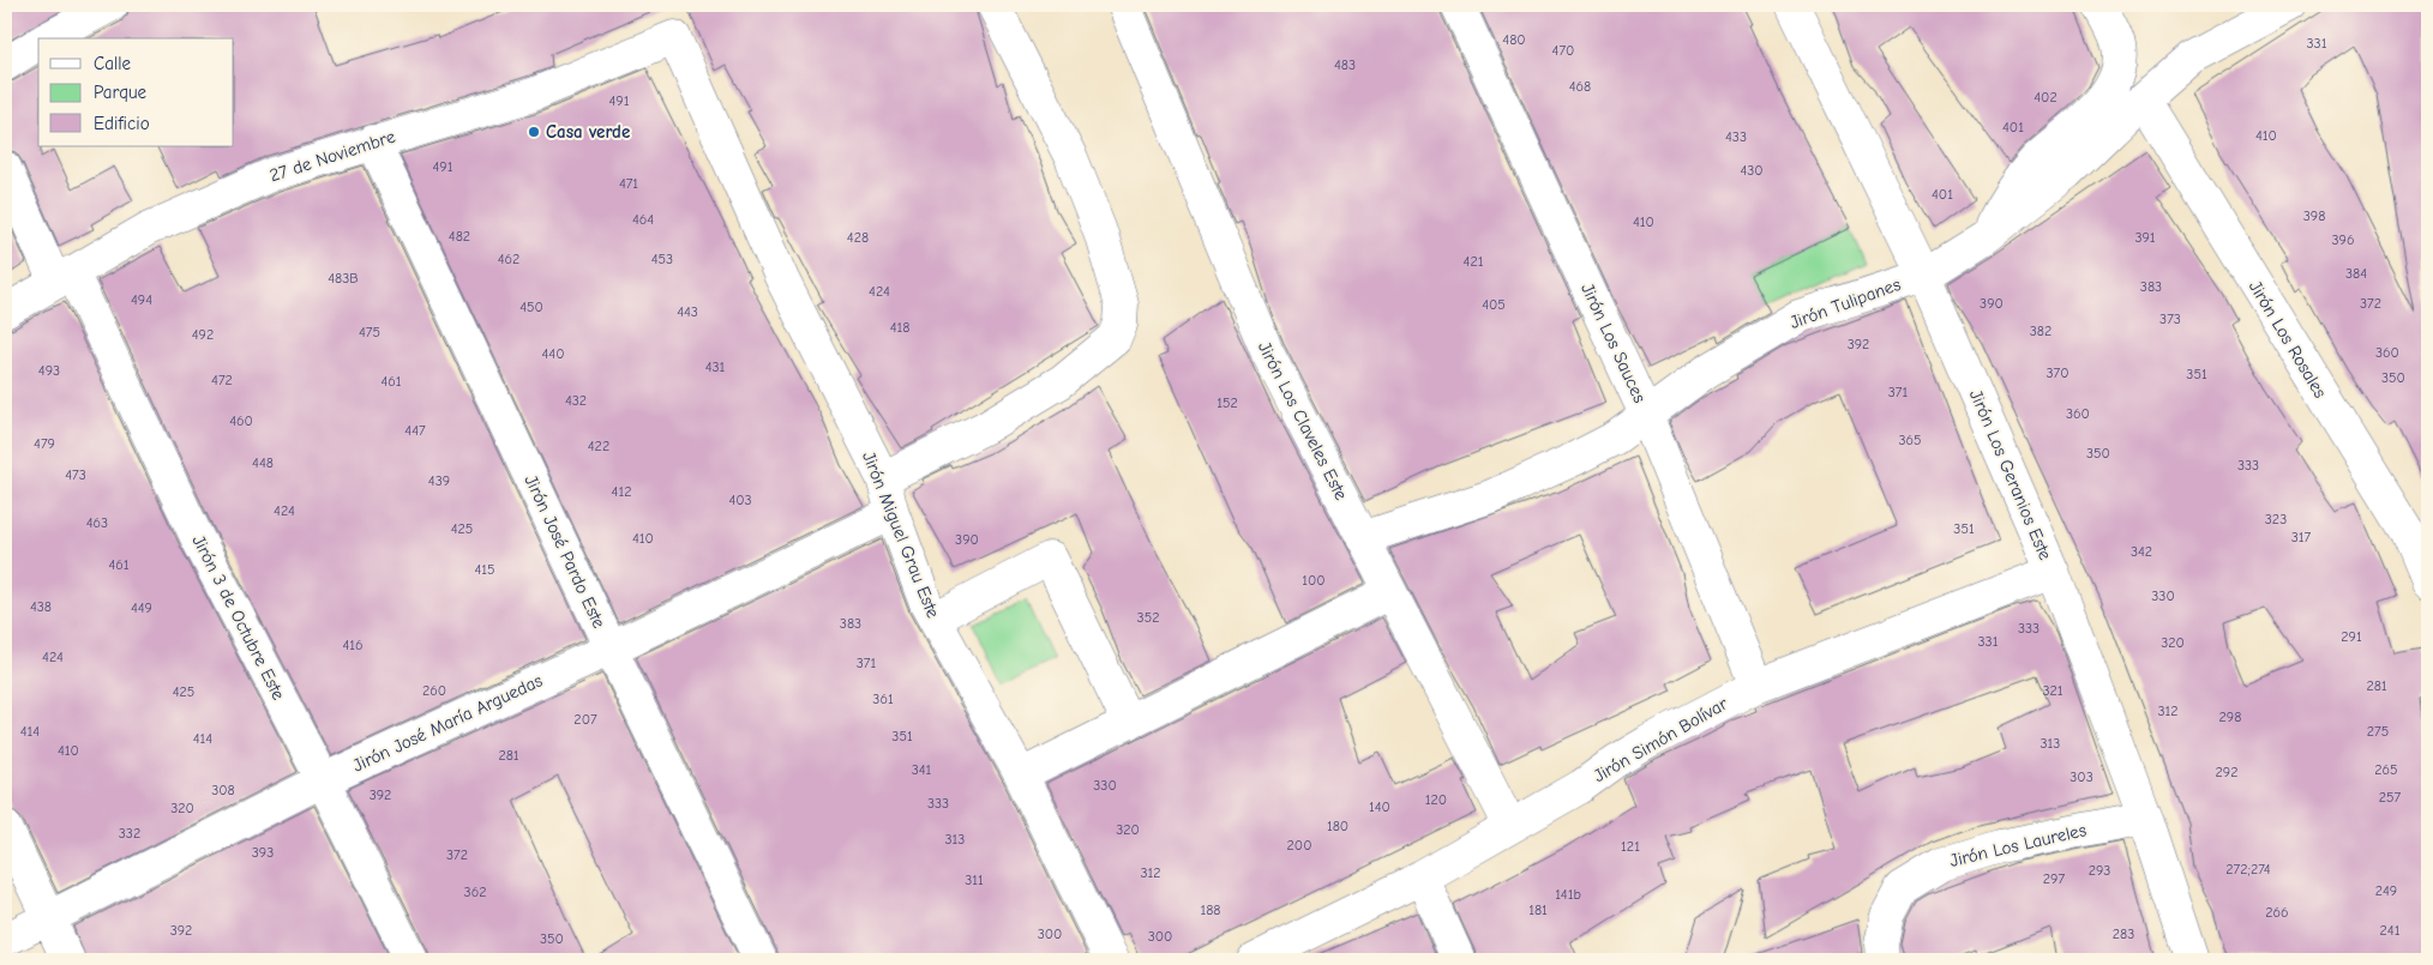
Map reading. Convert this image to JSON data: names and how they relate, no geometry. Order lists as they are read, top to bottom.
{
  "streets": {
    "street": [
      "27 de Noviembre",
      "Jirón Tulipanes",
      "Jirón Los Rosales",
      "Jirón Los Sauces",
      "Jirón Los Claveles Este",
      "Jirón Los Geranios Este",
      "Jirón Miguel Grau Este",
      "Jirón José Pardo Este",
      "Jirón 3 de Octubre Este",
      "Jirón José María Arguedas",
      "Jirón Simón Bolívar",
      "Jirón Los Laureles"
    ]
  },
  "crossings": [
    ["27 de Noviembre", "Jirón Miguel Grau Este"],
    ["27 de Noviembre", "Jirón José Pardo Este"],
    ["27 de Noviembre", "Jirón 3 de Octubre Este"],
    ["Jirón Tulipanes", "Jirón Los Rosales"],
    ["Jirón Tulipanes", "Jirón Los Sauces"],
    ["Jirón Tulipanes", "Jirón Los Claveles Este"],
    ["Jirón Tulipanes", "Jirón Los Geranios Este"],
    ["Jirón Los Sauces", "Jirón Simón Bolívar"],
    ["Jirón Los Claveles Este", "Jirón Simón Bolívar"],
    ["Jirón Los Geranios Este", "Jirón Simón Bolívar"],
    ["Jirón Los Geranios Este", "Jirón Los Laureles"],
    ["Jirón Miguel Grau Este", "Jirón José María Arguedas"],
    ["Jirón José Pardo Este", "Jirón José María Arguedas"],
    ["Jirón 3 de Octubre Este", "Jirón José María Arguedas"]
  ],
  "places": ["Casa verde"],
  "house_numbers": [
    "480",
    "331",
    "470",
    "483",
    "468",
    "402",
    "491",
    "401",
    "410",
    "433",
    "491",
    "430",
    "471",
    "401",
    "398",
    "464",
    "410",
    "482",
    "428",
    "391",
    "396",
    "462",
    "453",
    "421",
    "384",
    "483B",
    "383",
    "424",
    "494",
    "390",
    "372",
    "405",
    "450",
    "443",
    "373",
    "418",
    "382",
    "475",
    "492",
    "392",
    "360",
    "440",
    "431",
    "493",
    "370",
    "351",
    "350",
    "472",
    "461",
    "371",
    "432",
    "152",
    "360",
    "460",
    "447",
    "365",
    "479",
    "422",
    "350",
    "448",
    "333",
    "473",
    "439",
    "412",
    "403",
    "424",
    "323",
    "463",
    "425",
    "351",
    "317",
    "410",
    "390",
    "342",
    "461",
    "415",
    "100",
    "330",
    "438",
    "449",
    "352",
    "383",
    "333",
    "291",
    "331",
    "320",
    "416",
    "424",
    "371",
    "281",
    "260",
    "321",
    "425",
    "361",
    "312",
    "298",
    "207",
    "414",
    "275",
    "351",
    "414",
    "313",
    "410",
    "281",
    "341",
    "265",
    "292",
    "303",
    "330",
    "308",
    "392",
    "257",
    "120",
    "333",
    "140",
    "320",
    "180",
    "320",
    "332",
    "313",
    "200",
    "121",
    "393",
    "372",
    "272;274",
    "293",
    "312",
    "297",
    "311",
    "249",
    "362",
    "141b",
    "188",
    "181",
    "266",
    "392",
    "241",
    "300",
    "283",
    "300",
    "350"
  ],
  "legend": ["Calle", "Parque", "Edificio"]
}
